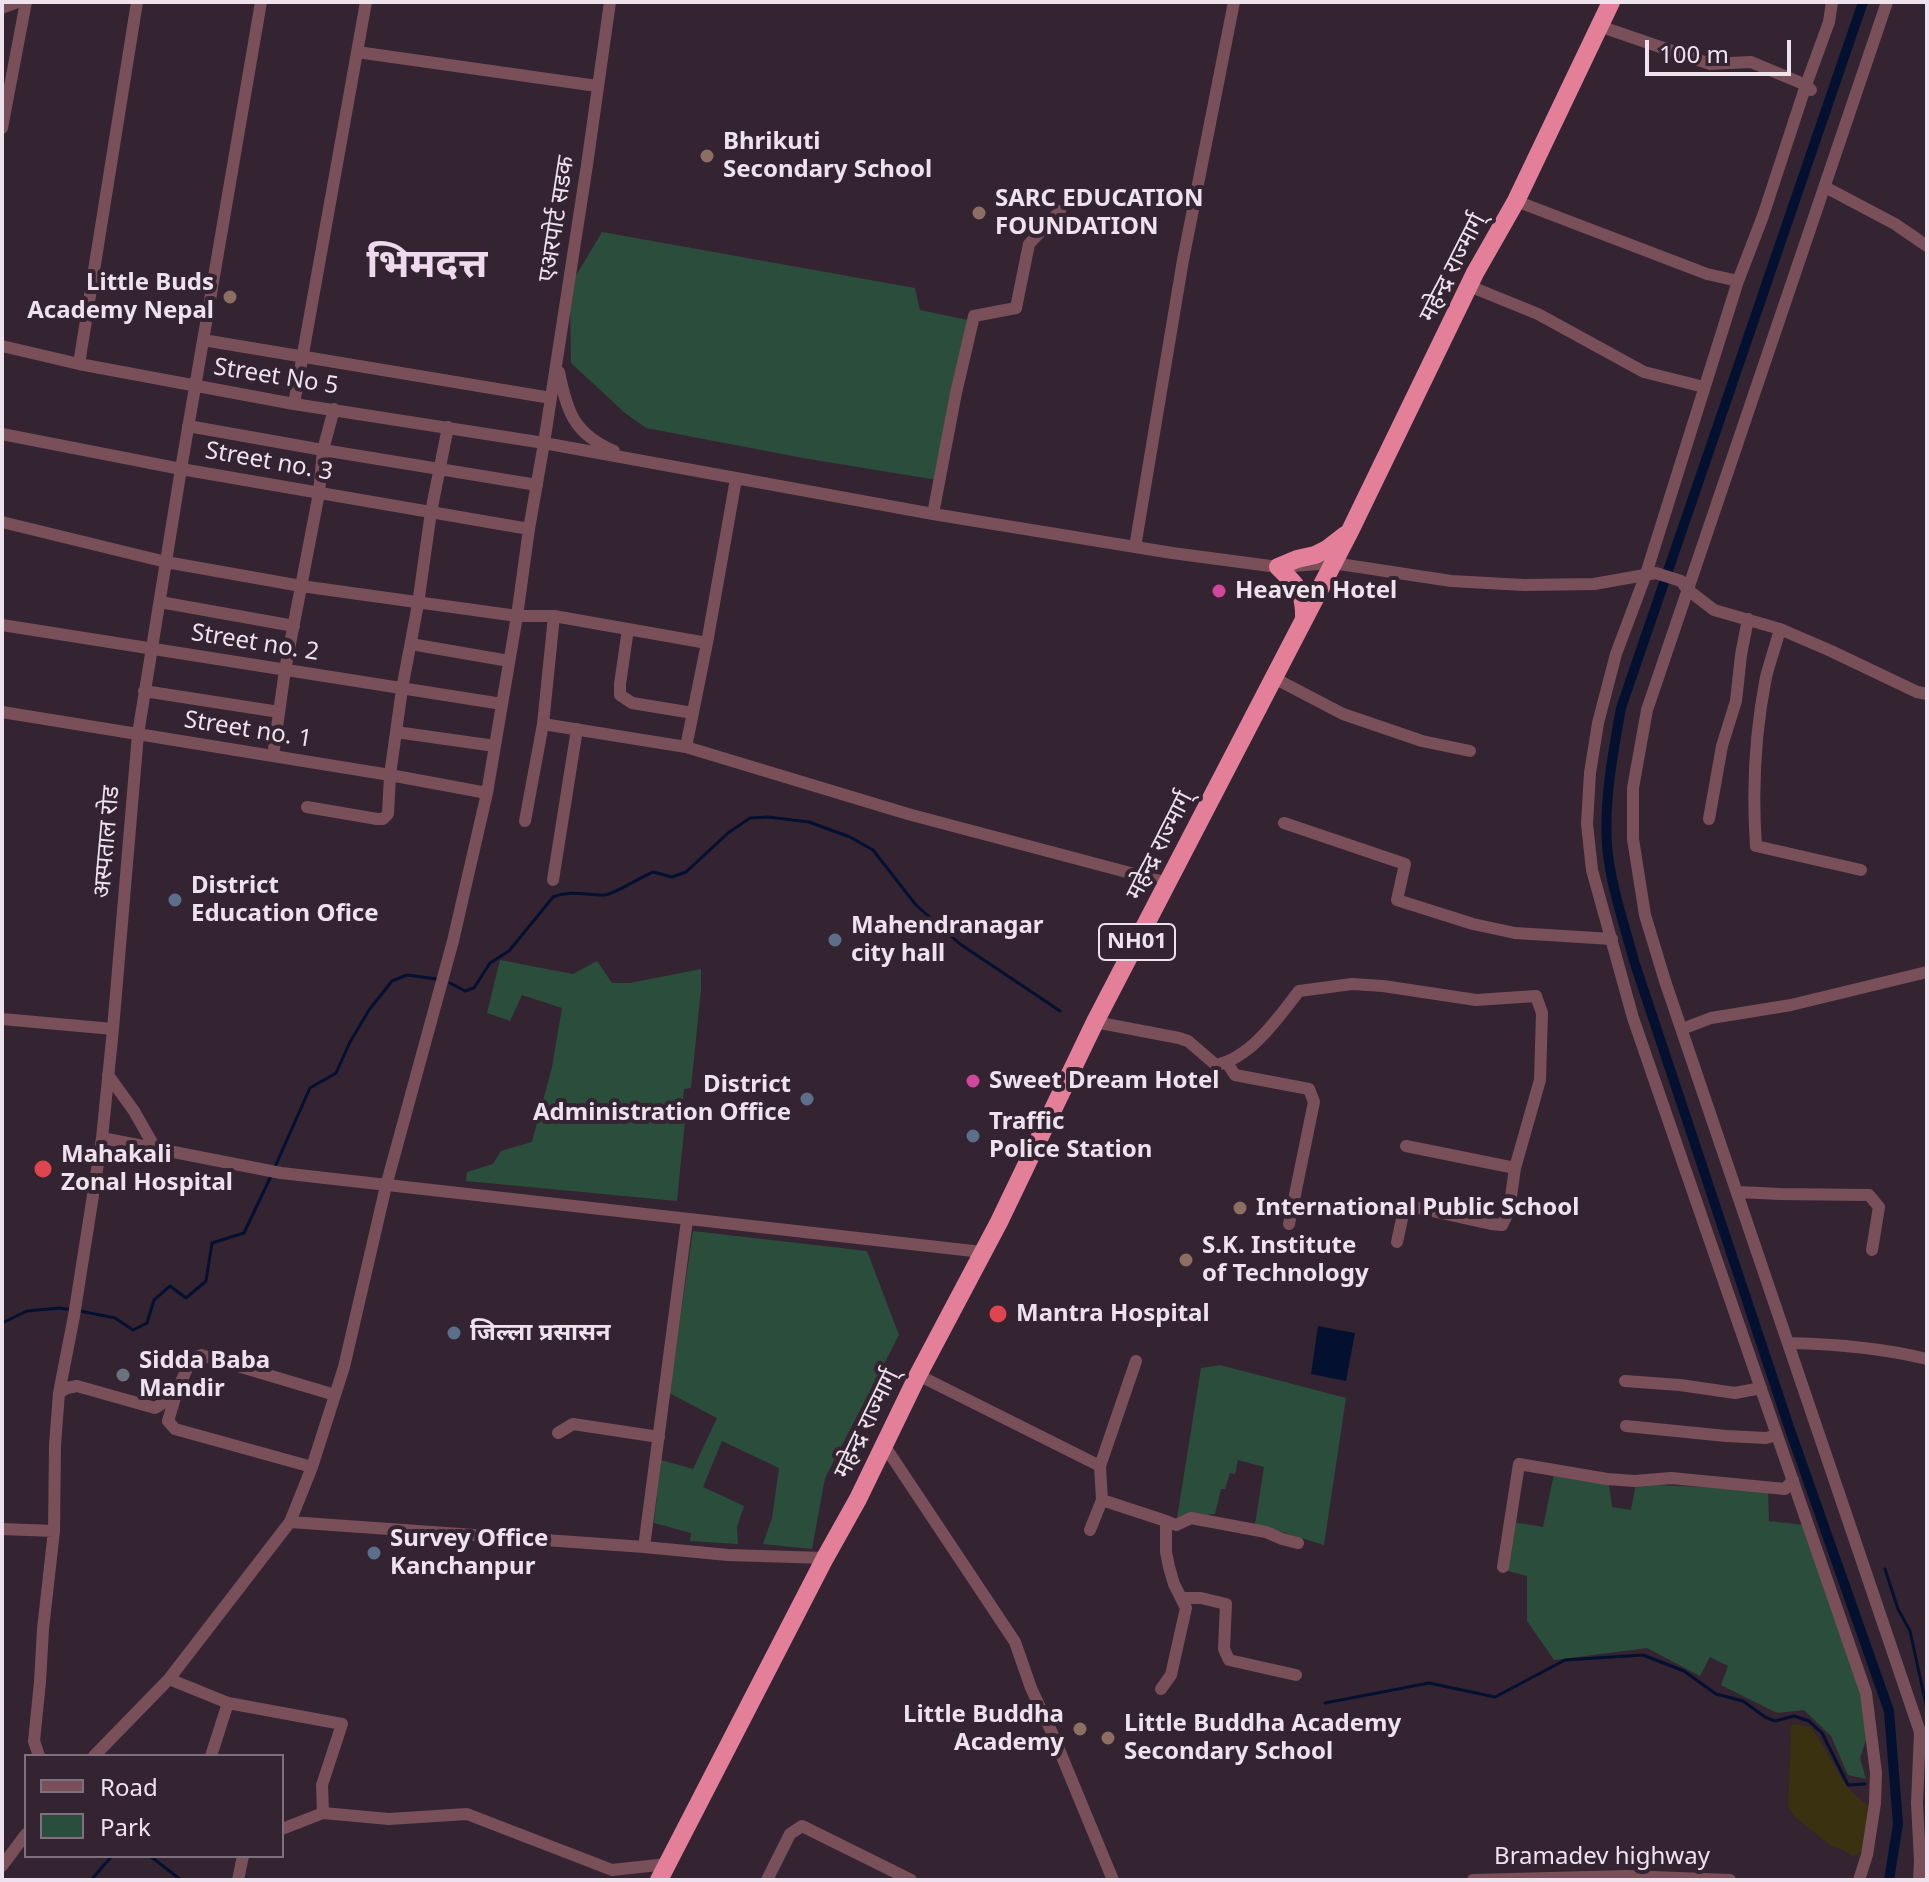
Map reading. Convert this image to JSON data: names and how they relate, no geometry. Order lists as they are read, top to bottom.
{
  "streets": {
    "highway": ["महेन्द्र राज्मार्ग्", "NH01"],
    "street": [
      "एअरपोर्ट सडक",
      "Street No 5",
      "Street no. 3",
      "Street no. 2",
      "Street no. 1",
      "अस्पताल रोड",
      "Bramadev highway"
    ]
  },
  "crossings": [
    ["एअरपोर्ट सडक", "Street No 5"],
    ["एअरपोर्ट सडक", "Street no. 3"],
    ["एअरपोर्ट सडक", "Street no. 2"],
    ["एअरपोर्ट सडक", "Street no. 1"],
    ["Street No 5", "अस्पताल रोड"],
    ["Street no. 3", "अस्पताल रोड"],
    ["Street no. 2", "अस्पताल रोड"],
    ["Street no. 1", "अस्पताल रोड"]
  ],
  "districts": ["भिमदत्त"],
  "places": [
    "Bhrikuti Secondary School",
    "SARC EDUCATION FOUNDATION",
    "Little Buds Academy Nepal",
    "Heaven Hotel",
    "District Education Ofice",
    "Mahendranagar city hall",
    "Sweet Dream Hotel",
    "District Administration Office",
    "Traffic Police Station",
    "Mahakali Zonal Hospital",
    "International Public School",
    "S.K. Institute of Technology",
    "Mantra Hospital",
    "जिल्ला प्रसासन",
    "Sidda Baba Mandir",
    "Survey Office Kanchanpur",
    "Little Buddha Academy",
    "Little Buddha Academy Secondary School"
  ],
  "legend": ["Road", "Park"],
  "scale_bar": "100 m"
}
